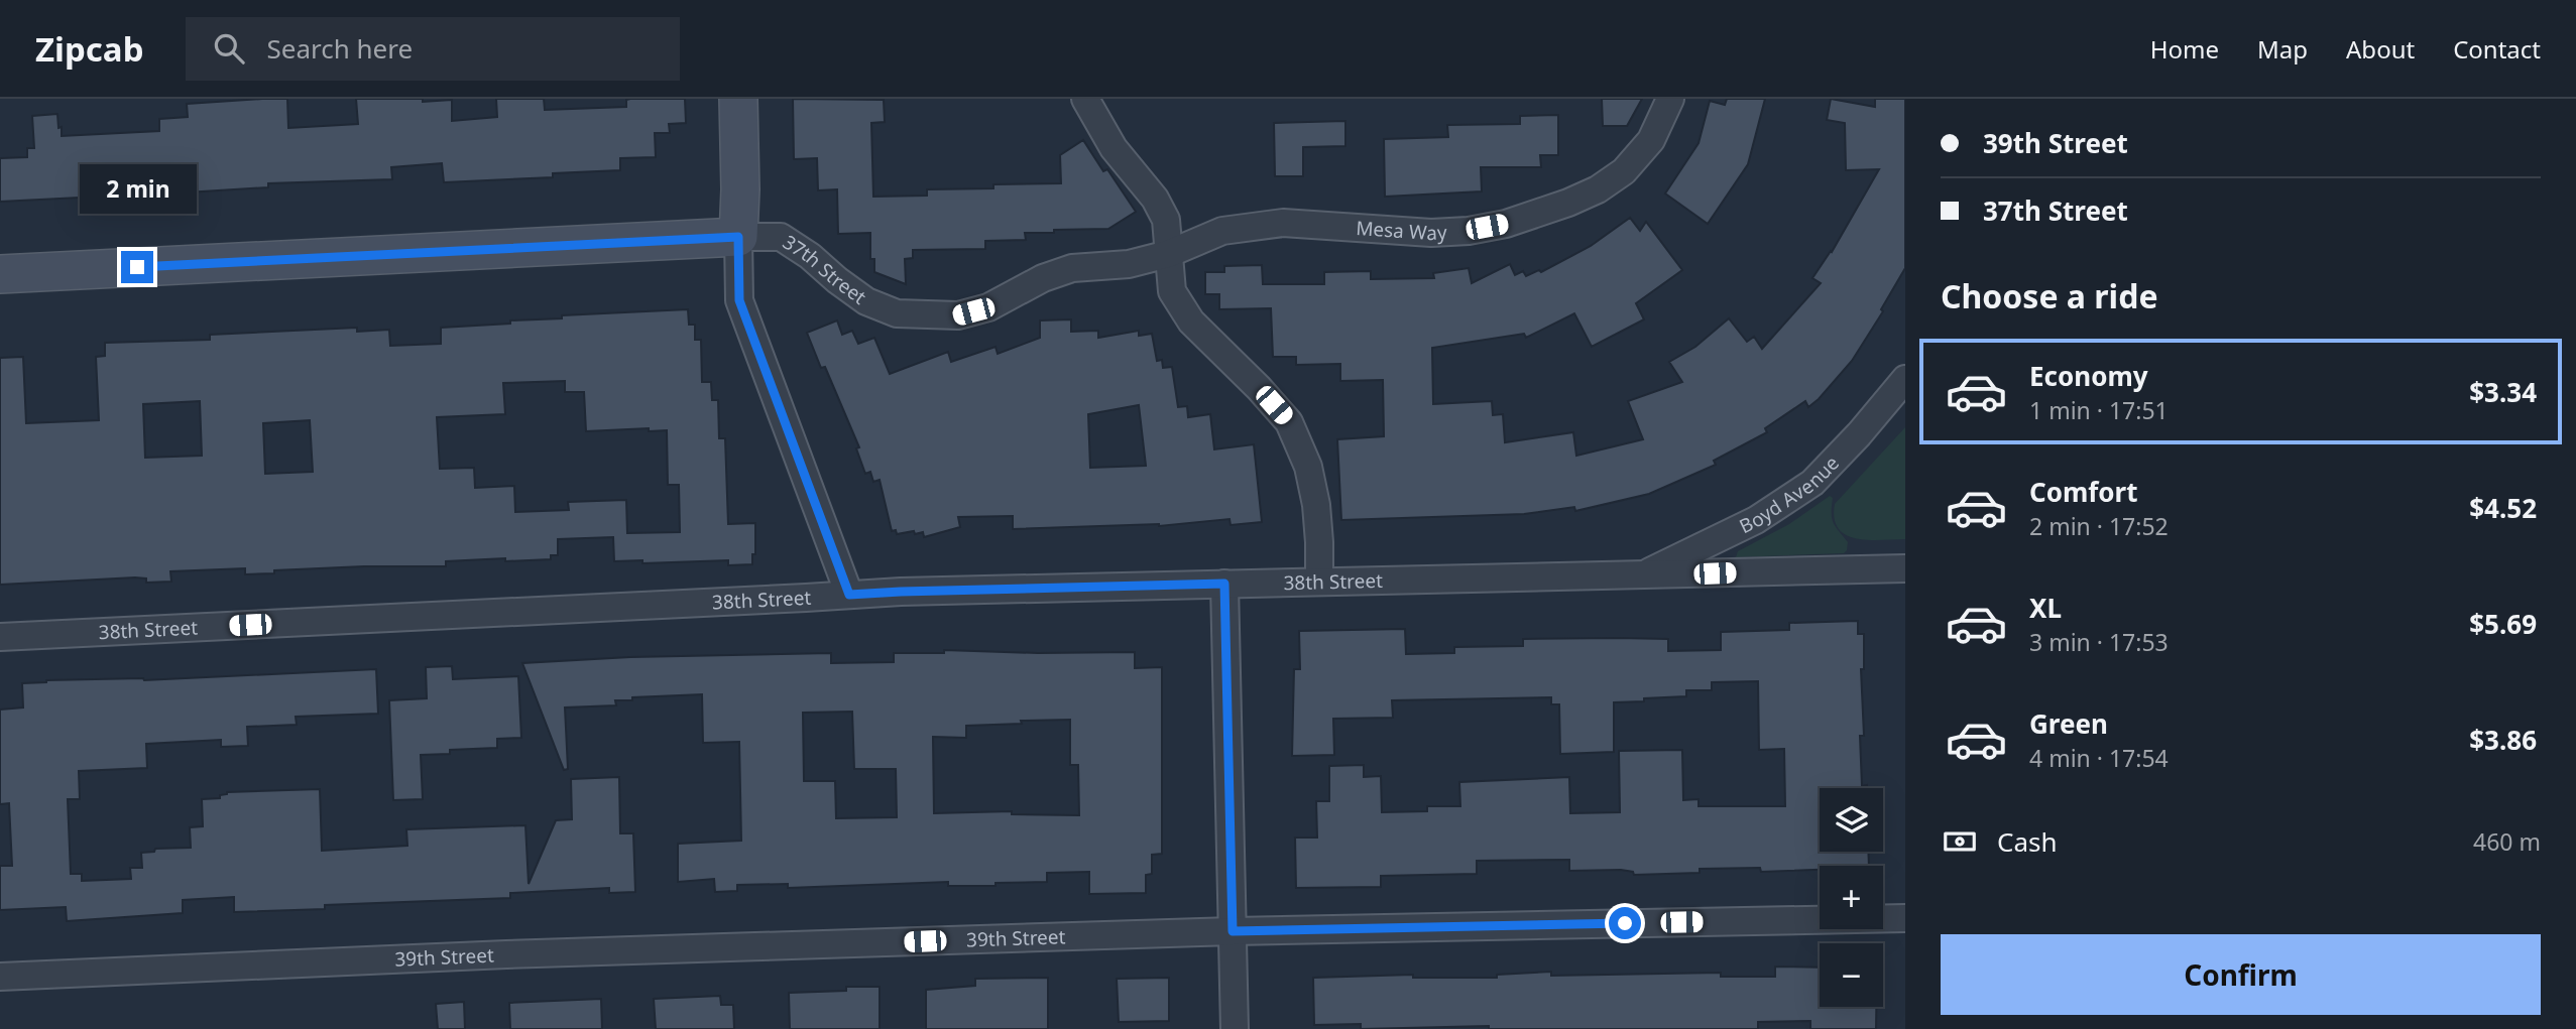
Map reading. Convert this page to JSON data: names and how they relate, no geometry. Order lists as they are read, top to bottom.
{
  "streets": {
    "street": [
      "Mesa Way",
      "37th Street",
      "Boyd Avenue",
      "38th Street",
      "39th Street"
    ]
  },
  "crossings": [
    ["Mesa Way", "37th Street"],
    ["Boyd Avenue", "38th Street"]
  ],
  "page": {
    "header": "Zipcab",
    "search": "Search here",
    "nav": [
      "Home",
      "Map",
      "About",
      "Contact"
    ],
    "banner": ["39th Street", "37th Street"],
    "bubble": "2 min",
    "heading": "Choose a ride",
    "list": [
      {
        "name": "Economy",
        "note": "1 min · 17:51",
        "value": "$3.34"
      },
      {
        "name": "Comfort",
        "note": "2 min · 17:52",
        "value": "$4.52"
      },
      {
        "name": "XL",
        "note": "3 min · 17:53",
        "value": "$5.69"
      },
      {
        "name": "Green",
        "note": "4 min · 17:54",
        "value": "$3.86"
      }
    ],
    "map_buttons": ["+", "−"],
    "pay": ["Cash", "460 m"],
    "buttons": "Confirm"
  }
}
